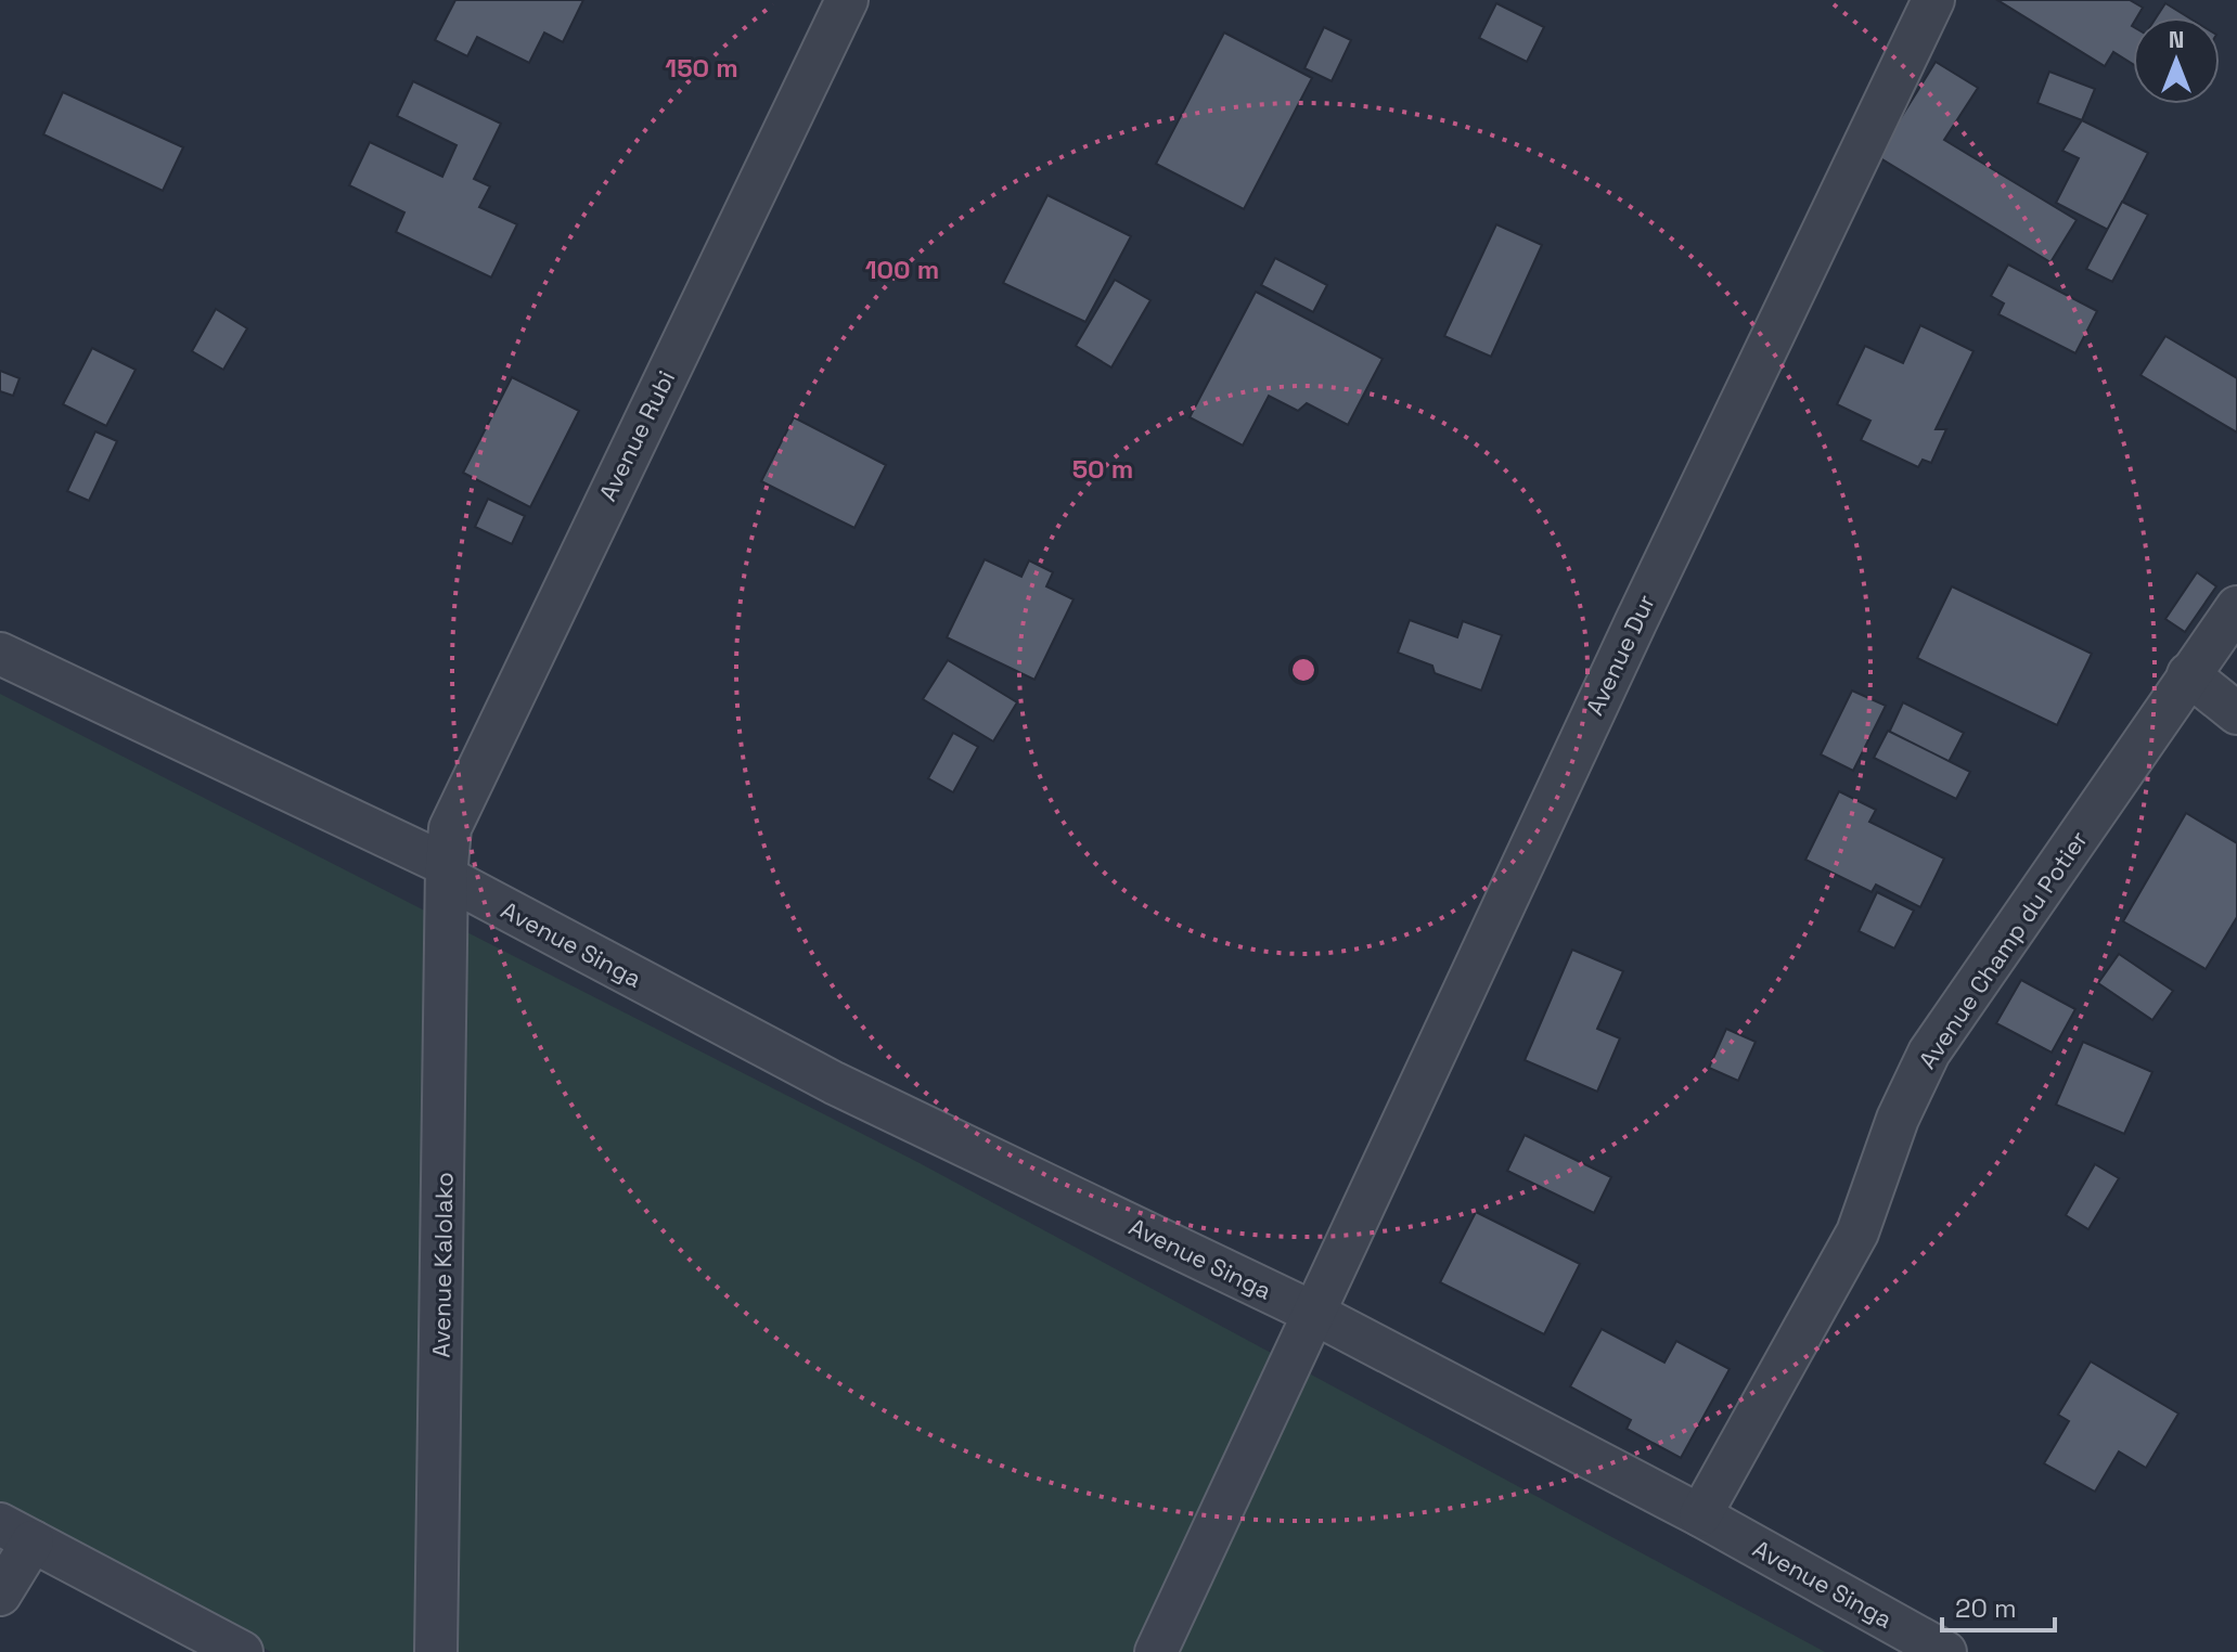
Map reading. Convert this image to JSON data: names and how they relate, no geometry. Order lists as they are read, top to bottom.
{
  "streets": {
    "street": [
      "Avenue Rubi",
      "Avenue Dur",
      "Avenue Singa",
      "Avenue Champ du Potier",
      "Avenue Kalolako"
    ]
  },
  "crossings": [
    ["Avenue Rubi", "Avenue Singa"],
    ["Avenue Rubi", "Avenue Kalolako"],
    ["Avenue Dur", "Avenue Singa"],
    ["Avenue Singa", "Avenue Champ du Potier"],
    ["Avenue Singa", "Avenue Kalolako"]
  ],
  "scale_bar": "20 m",
  "north": "top",
  "rings": ["150 m", "100 m", "50 m"]
}
